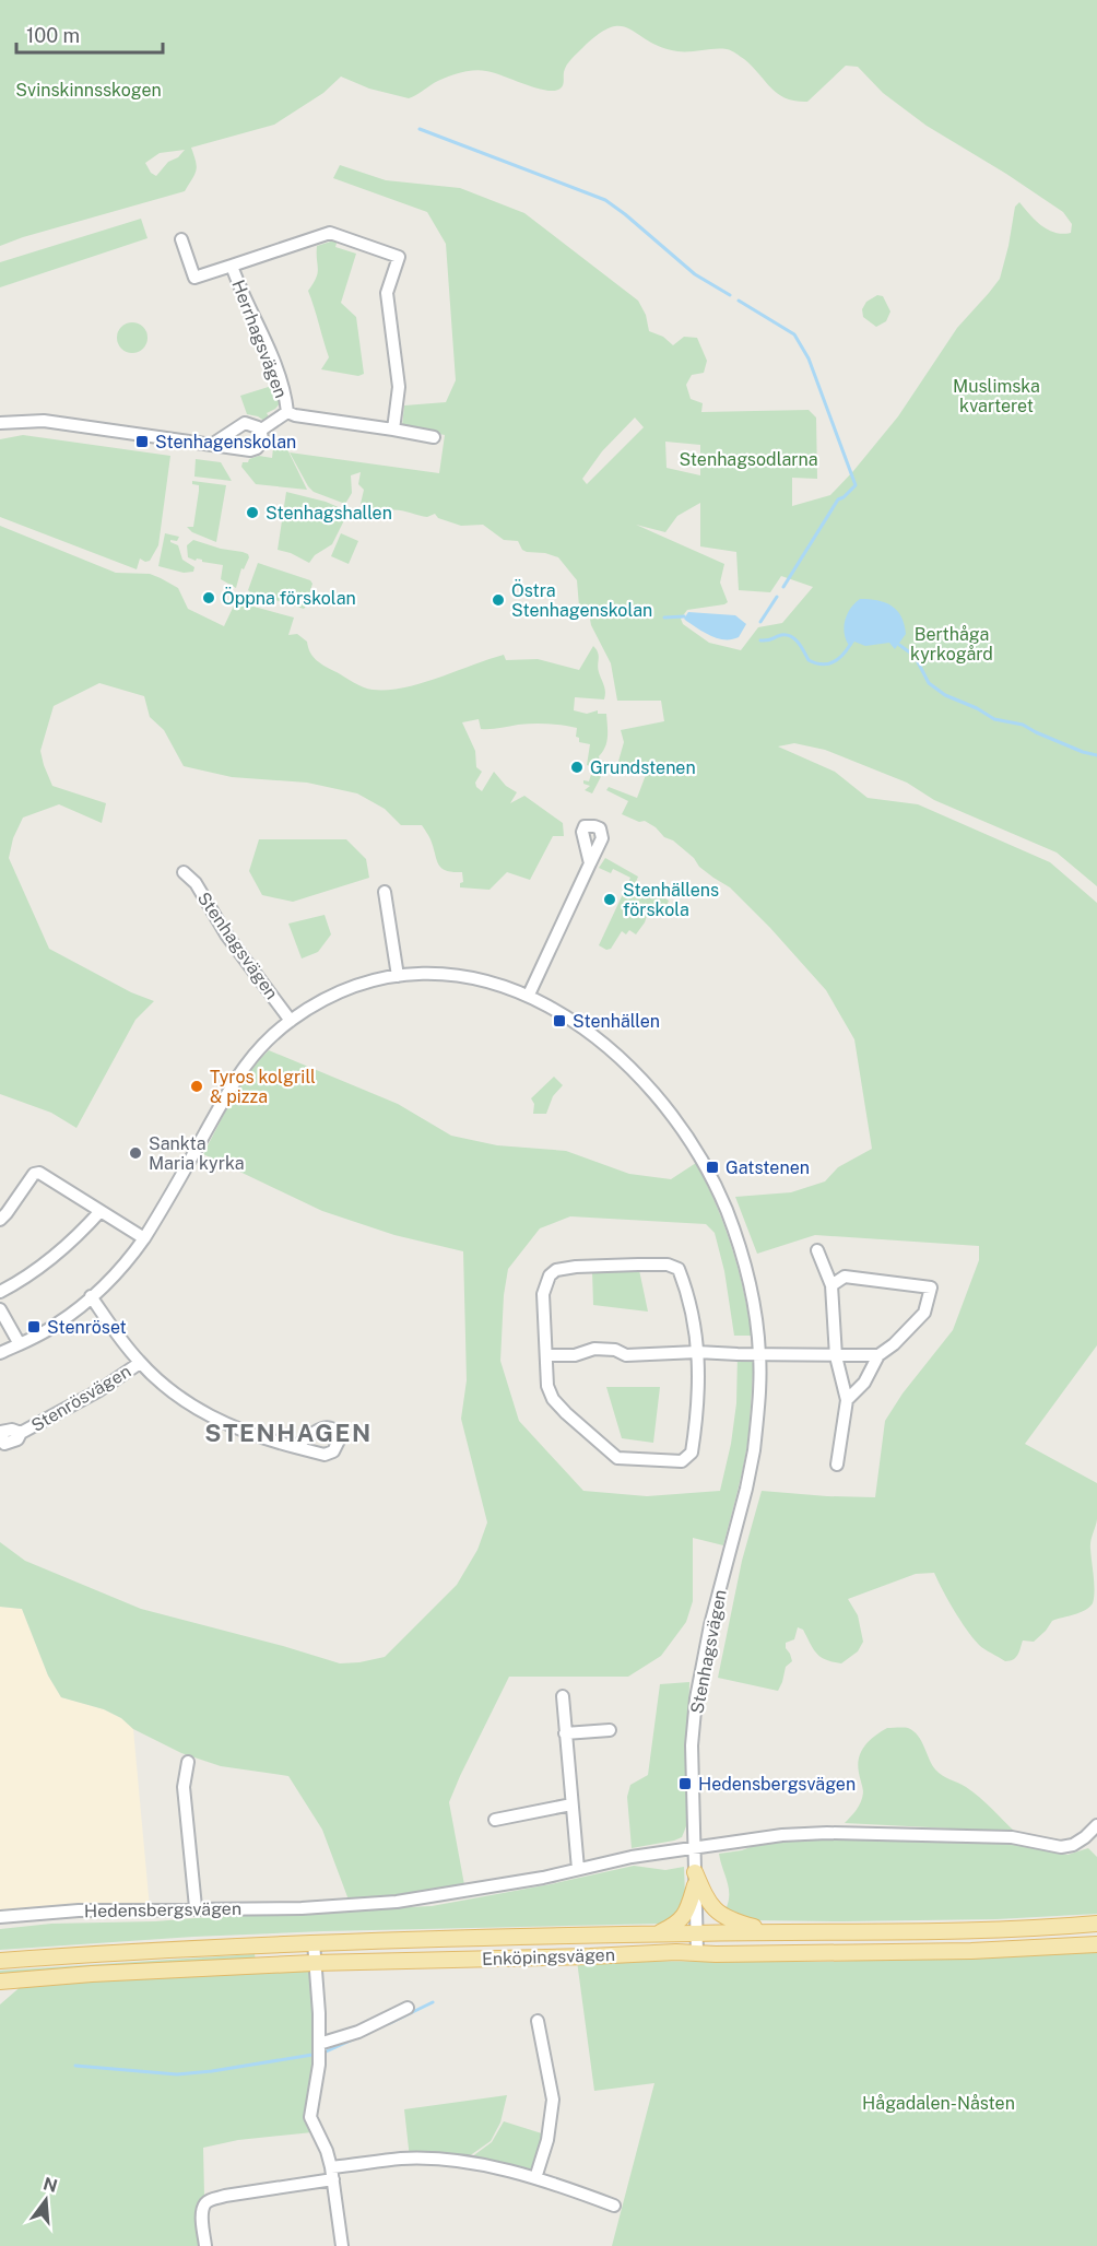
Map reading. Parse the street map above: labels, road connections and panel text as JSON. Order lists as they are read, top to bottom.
{
  "streets": {
    "main road": ["Enköpingsvägen"],
    "street": [
      "Herrhagsvägen",
      "Stenhagsvägen",
      "Stenrösvägen",
      "Hedensbergsvägen"
    ]
  },
  "crossings": [
    ["Stenhagsvägen", "Stenrösvägen"],
    ["Stenhagsvägen", "Hedensbergsvägen"],
    ["Stenhagsvägen", "Enköpingsvägen"]
  ],
  "districts": ["STENHAGEN"],
  "parks": [
    "Svinskinnsskogen",
    "Muslimska kvarteret",
    "Stenhagsodlarna",
    "Berthåga kyrkogård",
    "Hågadalen-Nåsten"
  ],
  "places": {
    "transit": [
      "Stenhagenskolan",
      "Stenhällen",
      "Gatstenen",
      "Stenröset",
      "Hedensbergsvägen"
    ],
    "other": [
      "Stenhagshallen",
      "Öppna förskolan",
      "Östra Stenhagenskolan",
      "Grundstenen",
      "Stenhällens förskola",
      "Tyros kolgrill & pizza",
      "Sankta Maria kyrka"
    ]
  },
  "scale_bar": "100 m",
  "north": "top"
}
